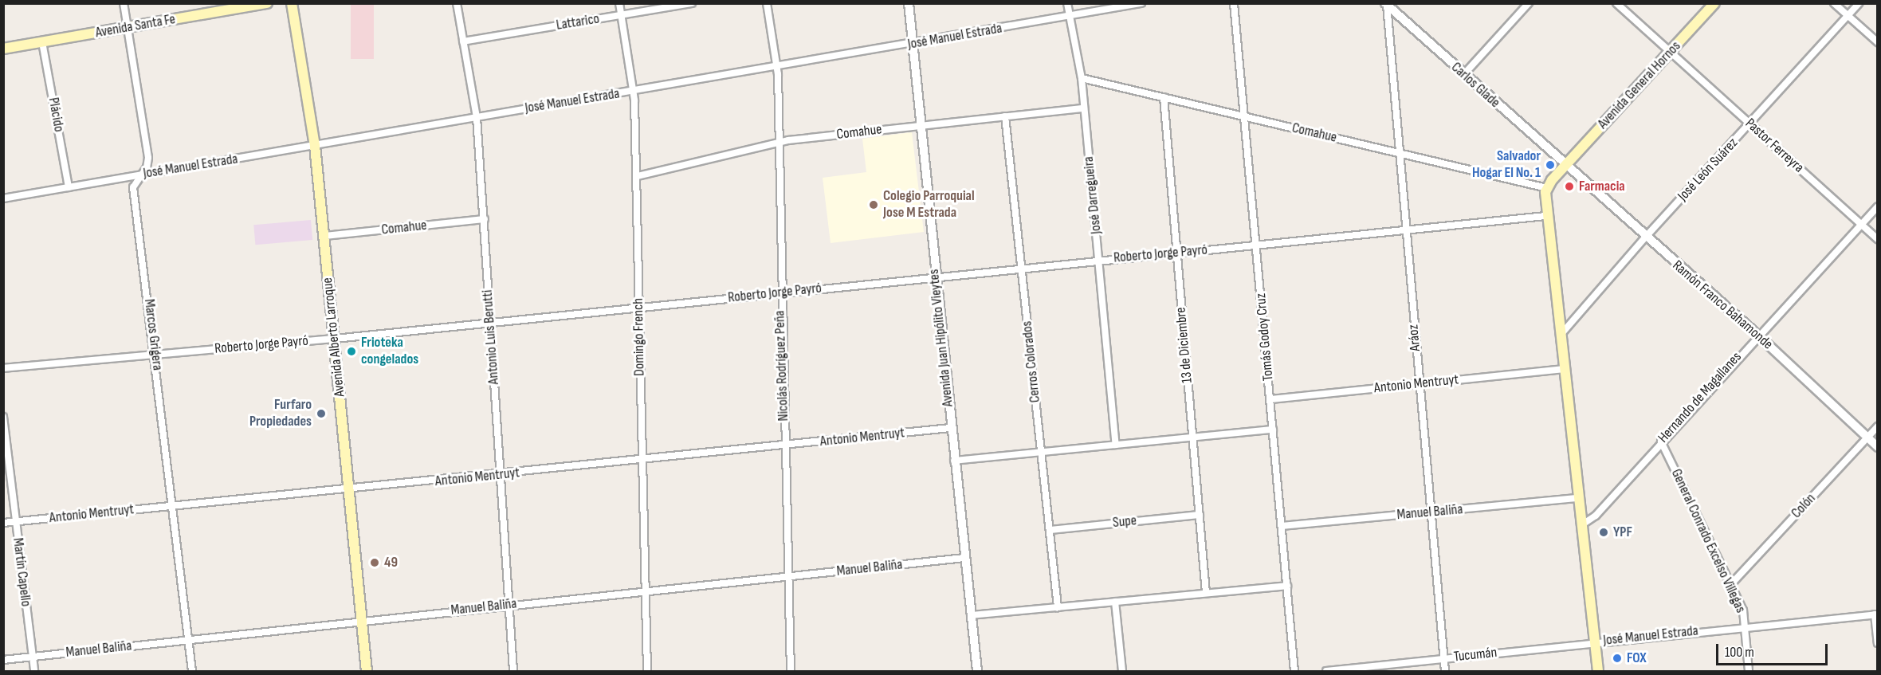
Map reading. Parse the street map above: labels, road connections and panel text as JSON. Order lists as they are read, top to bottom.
{
  "streets": {
    "main road": ["Avenida Santa Fe", "Avenida General Hornos", "Avenida Alberto Larroque"],
    "street": [
      "Lattarico",
      "José Manuel Estrada",
      "Carlos Glade",
      "Plácido",
      "Comahue",
      "Pastor Ferreyra",
      "José León Suárez",
      "José Darregueira",
      "Roberto Jorge Payró",
      "Ramón Franco Bahamonde",
      "Marcos Grigera",
      "Antonio Luis Berutti",
      "Domingo French",
      "Tomás Godoy Cruz",
      "Avenida Juan Hipólito Vieytes",
      "Aráoz",
      "13 de Diciembre",
      "Cerros Colorados",
      "Nicolás Rodríguez Peña",
      "Antonio Mentruyt",
      "Hernando de Magallanes",
      "Colón",
      "Manuel Baliña",
      "Supe",
      "General Conrado Excelso Villegas",
      "Martín Capello",
      "Tucumán"
    ]
  },
  "crossings": [
    ["Lattarico", "Antonio Luis Berutti"],
    ["Lattarico", "Domingo French"],
    ["Avenida Santa Fe", "Plácido"],
    ["Avenida Santa Fe", "Marcos Grigera"],
    ["José Manuel Estrada", "Plácido"],
    ["José Manuel Estrada", "José Darregueira"],
    ["José Manuel Estrada", "Marcos Grigera"],
    ["José Manuel Estrada", "Avenida Alberto Larroque"],
    ["José Manuel Estrada", "Antonio Luis Berutti"],
    ["José Manuel Estrada", "Domingo French"],
    ["José Manuel Estrada", "Avenida Juan Hipólito Vieytes"],
    ["José Manuel Estrada", "Nicolás Rodríguez Peña"],
    ["José Manuel Estrada", "General Conrado Excelso Villegas"],
    ["José Manuel Estrada", "Tucumán"],
    ["Carlos Glade", "Avenida General Hornos"],
    ["Carlos Glade", "Ramón Franco Bahamonde"],
    ["Carlos Glade", "Aráoz"],
    ["Avenida General Hornos", "Comahue"],
    ["Avenida General Hornos", "Pastor Ferreyra"],
    ["Avenida General Hornos", "Ramón Franco Bahamonde"],
    ["Comahue", "José Darregueira"],
    ["Comahue", "Avenida Alberto Larroque"],
    ["Comahue", "Antonio Luis Berutti"],
    ["Comahue", "Domingo French"],
    ["Comahue", "Tomás Godoy Cruz"],
    ["Comahue", "Avenida Juan Hipólito Vieytes"],
    ["Comahue", "Aráoz"],
    ["Comahue", "13 de Diciembre"],
    ["Comahue", "Cerros Colorados"],
    ["Comahue", "Nicolás Rodríguez Peña"],
    ["Pastor Ferreyra", "José León Suárez"],
    ["Pastor Ferreyra", "Hernando de Magallanes"],
    ["José León Suárez", "Ramón Franco Bahamonde"],
    ["José Darregueira", "Roberto Jorge Payró"],
    ["Roberto Jorge Payró", "Marcos Grigera"],
    ["Roberto Jorge Payró", "Avenida Alberto Larroque"],
    ["Roberto Jorge Payró", "Antonio Luis Berutti"],
    ["Roberto Jorge Payró", "Domingo French"],
    ["Roberto Jorge Payró", "Tomás Godoy Cruz"],
    ["Roberto Jorge Payró", "Avenida Juan Hipólito Vieytes"],
    ["Roberto Jorge Payró", "Aráoz"],
    ["Roberto Jorge Payró", "13 de Diciembre"],
    ["Roberto Jorge Payró", "Cerros Colorados"],
    ["Roberto Jorge Payró", "Nicolás Rodríguez Peña"],
    ["Ramón Franco Bahamonde", "Hernando de Magallanes"],
    ["Ramón Franco Bahamonde", "Colón"],
    ["Marcos Grigera", "Antonio Mentruyt"],
    ["Marcos Grigera", "Manuel Baliña"],
    ["Avenida Alberto Larroque", "Antonio Mentruyt"],
    ["Avenida Alberto Larroque", "Manuel Baliña"],
    ["Antonio Luis Berutti", "Antonio Mentruyt"],
    ["Antonio Luis Berutti", "Manuel Baliña"],
    ["Domingo French", "Antonio Mentruyt"],
    ["Domingo French", "Manuel Baliña"],
    ["Tomás Godoy Cruz", "Antonio Mentruyt"],
    ["Tomás Godoy Cruz", "Manuel Baliña"],
    ["Avenida Juan Hipólito Vieytes", "Antonio Mentruyt"],
    ["Avenida Juan Hipólito Vieytes", "Manuel Baliña"],
    ["Aráoz", "Antonio Mentruyt"],
    ["Aráoz", "Manuel Baliña"],
    ["Aráoz", "Tucumán"],
    ["13 de Diciembre", "Supe"],
    ["Cerros Colorados", "Supe"],
    ["Nicolás Rodríguez Peña", "Antonio Mentruyt"],
    ["Nicolás Rodríguez Peña", "Manuel Baliña"],
    ["Antonio Mentruyt", "Martín Capello"],
    ["Hernando de Magallanes", "General Conrado Excelso Villegas"],
    ["Colón", "General Conrado Excelso Villegas"],
    ["Manuel Baliña", "Martín Capello"]
  ],
  "places": [
    "Salvador Hogar El No. 1",
    "Farmacia",
    "Colegio Parroquial Jose M Estrada",
    "Frioteka congelados",
    "Furfaro Propiedades",
    "YPF",
    "49",
    "FOX"
  ],
  "scale_bar": "100 m"
}
